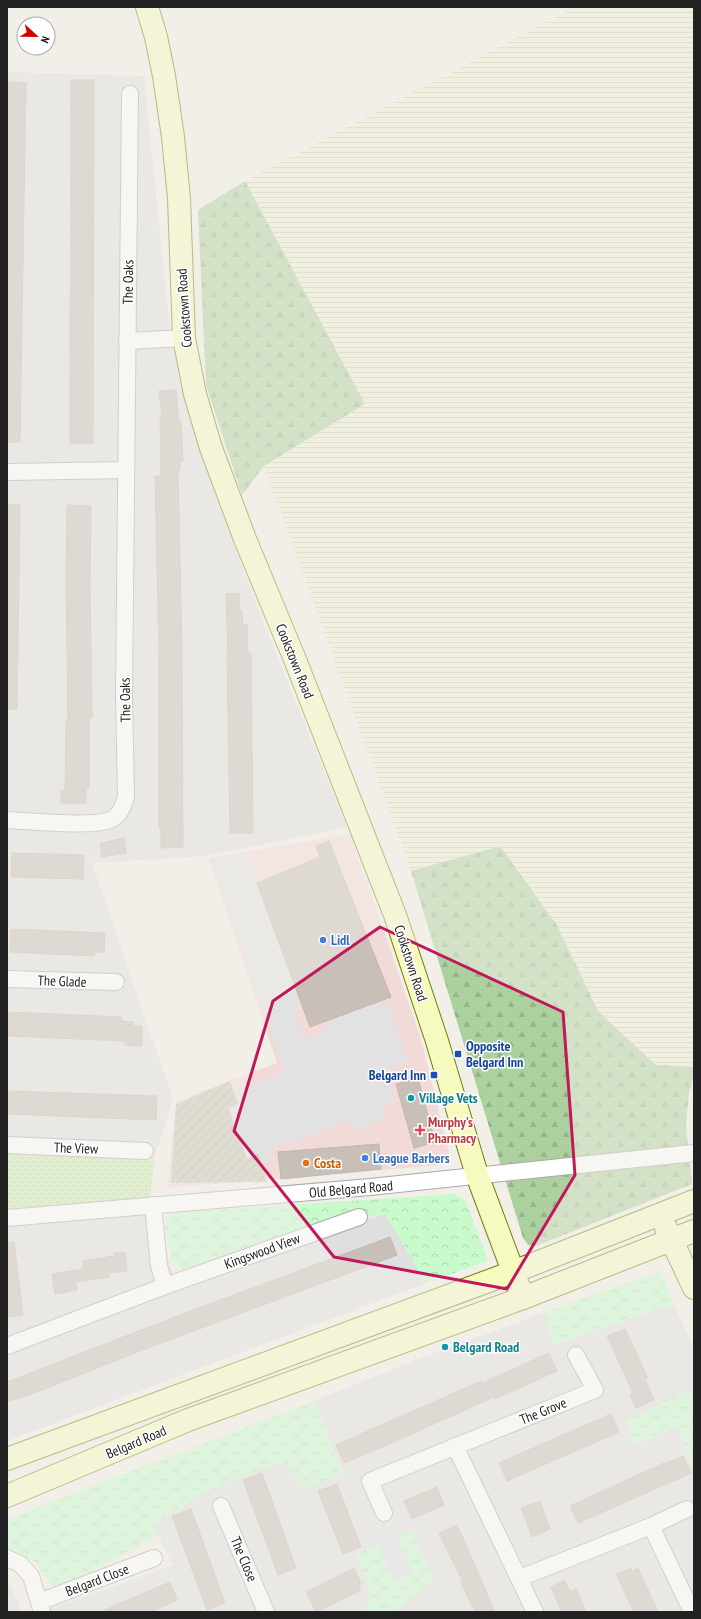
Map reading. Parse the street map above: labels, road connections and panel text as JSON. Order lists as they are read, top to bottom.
{
  "streets": {
    "main road": ["Cookstown Road", "Belgard Road"],
    "street": [
      "The Oaks",
      "The Glade",
      "The View",
      "Old Belgard Road",
      "Kingswood View",
      "The Grove",
      "The Close",
      "Belgard Close"
    ]
  },
  "crossings": [
    ["Cookstown Road", "Old Belgard Road"],
    ["Cookstown Road", "Belgard Road"]
  ],
  "places": {
    "other": [
      "Lidl",
      "Village Vets",
      "League Barbers",
      "Costa",
      "Belgard Road"
    ],
    "transit": ["Opposite Belgard Inn", "Belgard Inn"],
    "health": ["Murphy's Pharmacy"]
  },
  "north": "right"
}
